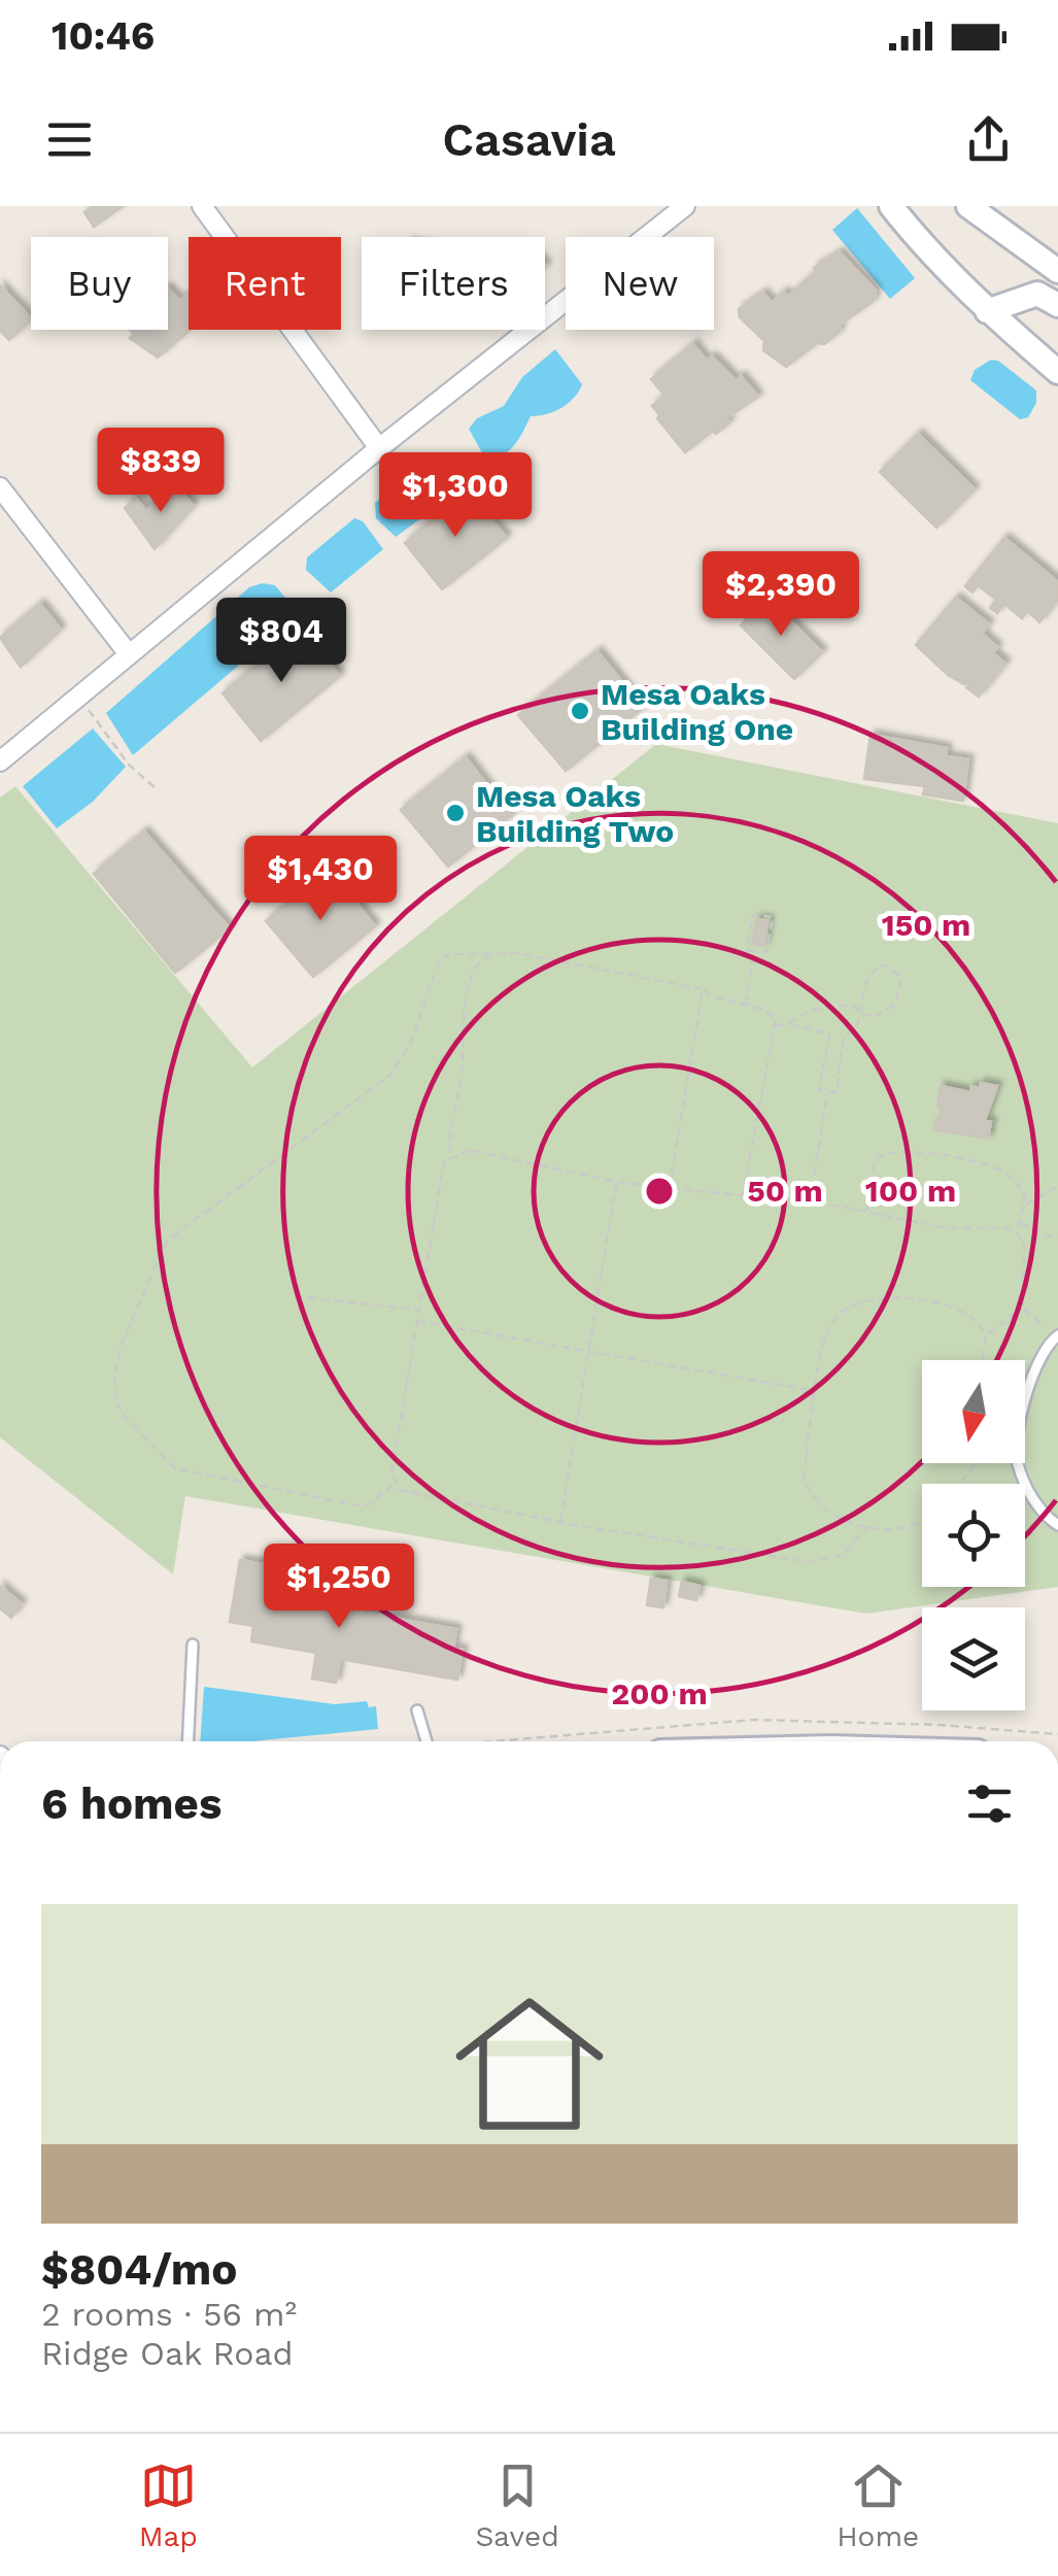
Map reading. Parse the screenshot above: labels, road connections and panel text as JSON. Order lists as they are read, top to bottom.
{
  "places": ["Mesa Oaks Building One", "Mesa Oaks Building Two"],
  "north": "bottom",
  "page": {
    "status": "10:46",
    "header": "Casavia",
    "chip": [
      "Buy",
      "Rent",
      "Filters",
      "New"
    ],
    "price": [
      "$839",
      "$1,300",
      "$2,390",
      "$804",
      "$1,430",
      "$1,250"
    ],
    "heading": "6 homes",
    "list": [
      {
        "name": "$804/mo",
        "note": "2 rooms · 56 m² · Ridge Oak Road"
      }
    ],
    "tabs": ["Map", "Saved", "Home"]
  },
  "rings": [
    "150 m",
    "50 m",
    "100 m",
    "200 m"
  ]
}
